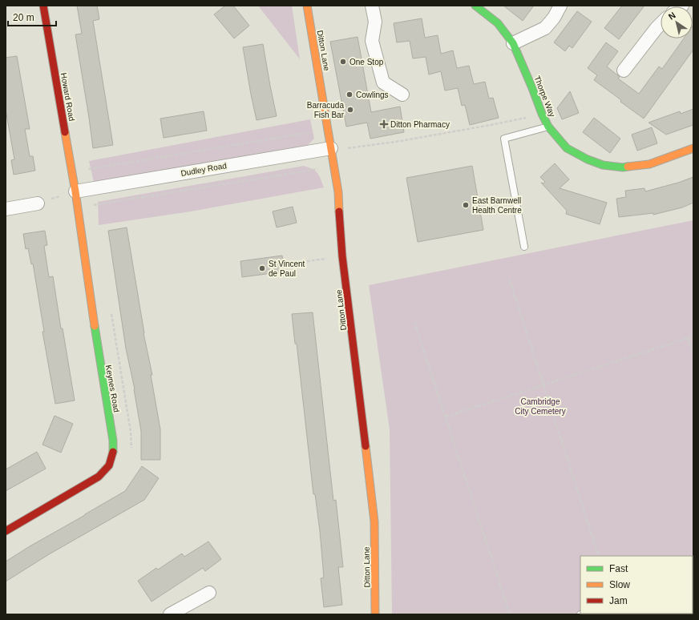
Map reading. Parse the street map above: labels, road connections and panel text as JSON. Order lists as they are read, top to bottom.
{
  "streets": {
    "street": [
      "Ditton Lane",
      "Thorpe Way",
      "Howard Road",
      "Dudley Road",
      "Keynes Road"
    ]
  },
  "crossings": [
    ["Ditton Lane", "Dudley Road"],
    ["Howard Road", "Dudley Road"],
    ["Howard Road", "Keynes Road"],
    ["Dudley Road", "Keynes Road"]
  ],
  "parks": ["Cambridge City Cemetery"],
  "places": {
    "other": [
      "One Stop",
      "Cowlings",
      "Barracuda Fish Bar",
      "East Barnwell Health Centre",
      "St Vincent de Paul"
    ],
    "health": ["Ditton Pharmacy"]
  },
  "legend": ["Fast", "Slow", "Jam"],
  "scale_bar": "20 m",
  "north": "top left"
}
